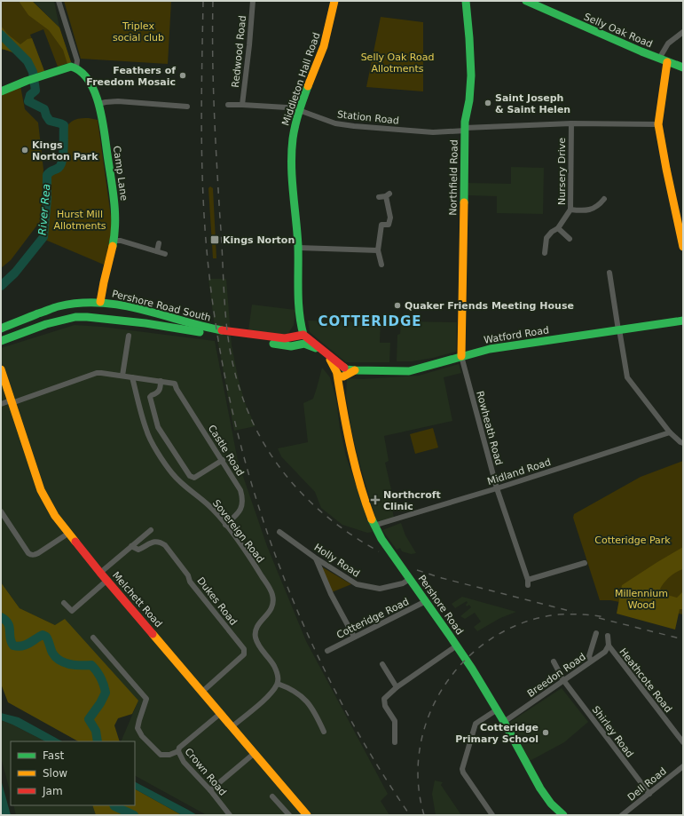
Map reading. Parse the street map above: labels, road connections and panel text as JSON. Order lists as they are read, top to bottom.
{
  "streets": {
    "main road": [
      "Selly Oak Road",
      "Middleton Hall Road",
      "Camp Lane",
      "Northfield Road",
      "Pershore Road South",
      "Watford Road",
      "Melchett Road",
      "Pershore Road"
    ],
    "street": [
      "Redwood Road",
      "Station Road",
      "Nursery Drive",
      "Rowheath Road",
      "Castle Road",
      "Midland Road",
      "Sovereign Road",
      "Holly Road",
      "Dukes Road",
      "Cotteridge Road",
      "Breedon Road",
      "Heathcote Road",
      "Shirley Road",
      "Crown Road",
      "Dell Road"
    ]
  },
  "crossings": [
    ["Redwood Road", "Station Road"],
    ["Middleton Hall Road", "Station Road"],
    ["Middleton Hall Road", "Pershore Road South"],
    ["Station Road", "Nursery Drive"],
    ["Station Road", "Northfield Road"],
    ["Camp Lane", "Pershore Road South"],
    ["Northfield Road", "Watford Road"],
    ["Northfield Road", "Rowheath Road"],
    ["Watford Road", "Rowheath Road"],
    ["Watford Road", "Pershore Road"],
    ["Rowheath Road", "Midland Road"],
    ["Castle Road", "Sovereign Road"],
    ["Midland Road", "Pershore Road"],
    ["Holly Road", "Pershore Road"],
    ["Melchett Road", "Dukes Road"],
    ["Pershore Road", "Cotteridge Road"],
    ["Pershore Road", "Breedon Road"],
    ["Breedon Road", "Heathcote Road"],
    ["Breedon Road", "Shirley Road"],
    ["Shirley Road", "Dell Road"]
  ],
  "districts": ["COTTERIDGE"],
  "water": ["River Rea"],
  "parks": [
    "Triplex social club",
    "Selly Oak Road Allotments",
    "Hurst Mill Allotments",
    "Cotteridge Park",
    "Millennium Wood"
  ],
  "places": {
    "other": [
      "Feathers of Freedom Mosaic",
      "Saint Joseph & Saint Helen",
      "Kings Norton Park",
      "Quaker Friends Meeting House",
      "Cotteridge Primary School"
    ],
    "transit": ["Kings Norton"],
    "health": ["Northcroft Clinic"]
  },
  "legend": ["Fast", "Slow", "Jam"]
}
